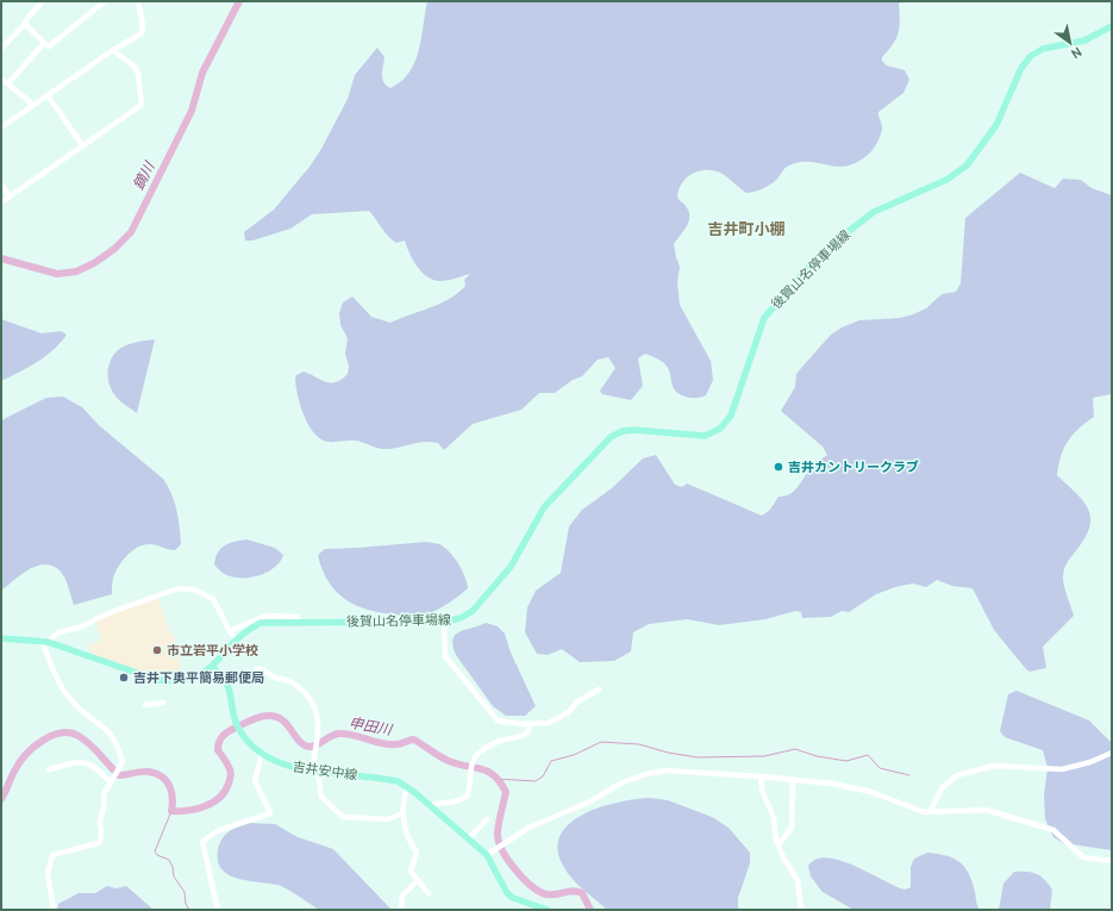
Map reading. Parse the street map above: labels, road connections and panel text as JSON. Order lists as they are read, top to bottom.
{
  "streets": {
    "main road": ["後賀山名停車場線", "吉井安中線"]
  },
  "districts": ["吉井町小棚"],
  "water": ["鏑川", "申田川"],
  "places": ["吉井カントリークラブ", "市立岩平小学校", "吉井下奥平簡易郵便局"],
  "north": "bottom right"
}
